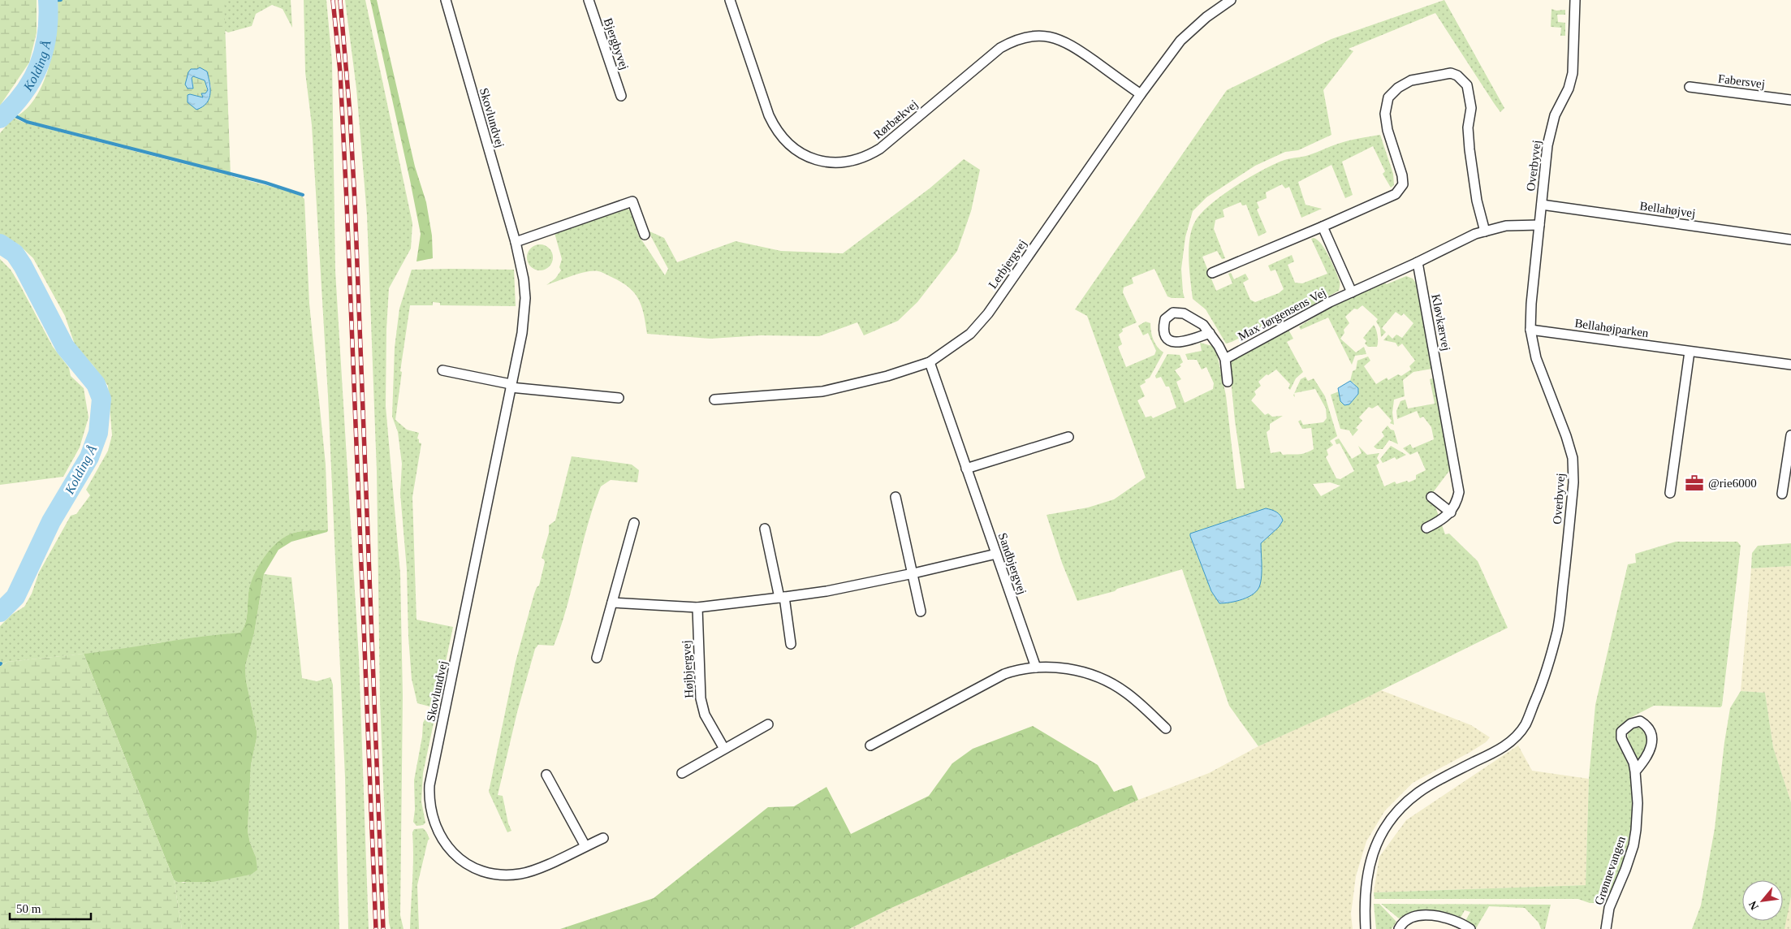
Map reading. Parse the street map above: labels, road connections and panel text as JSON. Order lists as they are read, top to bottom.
{
  "streets": {
    "street": [
      "Bjergbyvej",
      "Fabersvej",
      "Skovlundvej",
      "Rørbækvej",
      "Overbyvej",
      "Bellahøjvej",
      "Lerbjergvej",
      "Max Jørgensens Vej",
      "Kløvkærvej",
      "Bellahøjparken",
      "Sandbjergvej",
      "Højbjergvej",
      "Grønnevangen"
    ]
  },
  "crossings": [
    ["Rørbækvej", "Lerbjergvej"],
    ["Overbyvej", "Bellahøjvej"],
    ["Overbyvej", "Bellahøjparken"],
    ["Lerbjergvej", "Sandbjergvej"],
    ["Max Jørgensens Vej", "Kløvkærvej"]
  ],
  "water": ["Kolding Å"],
  "places": {
    "office": ["@rie6000"]
  },
  "scale_bar": "50 m",
  "north": "bottom left"
}
